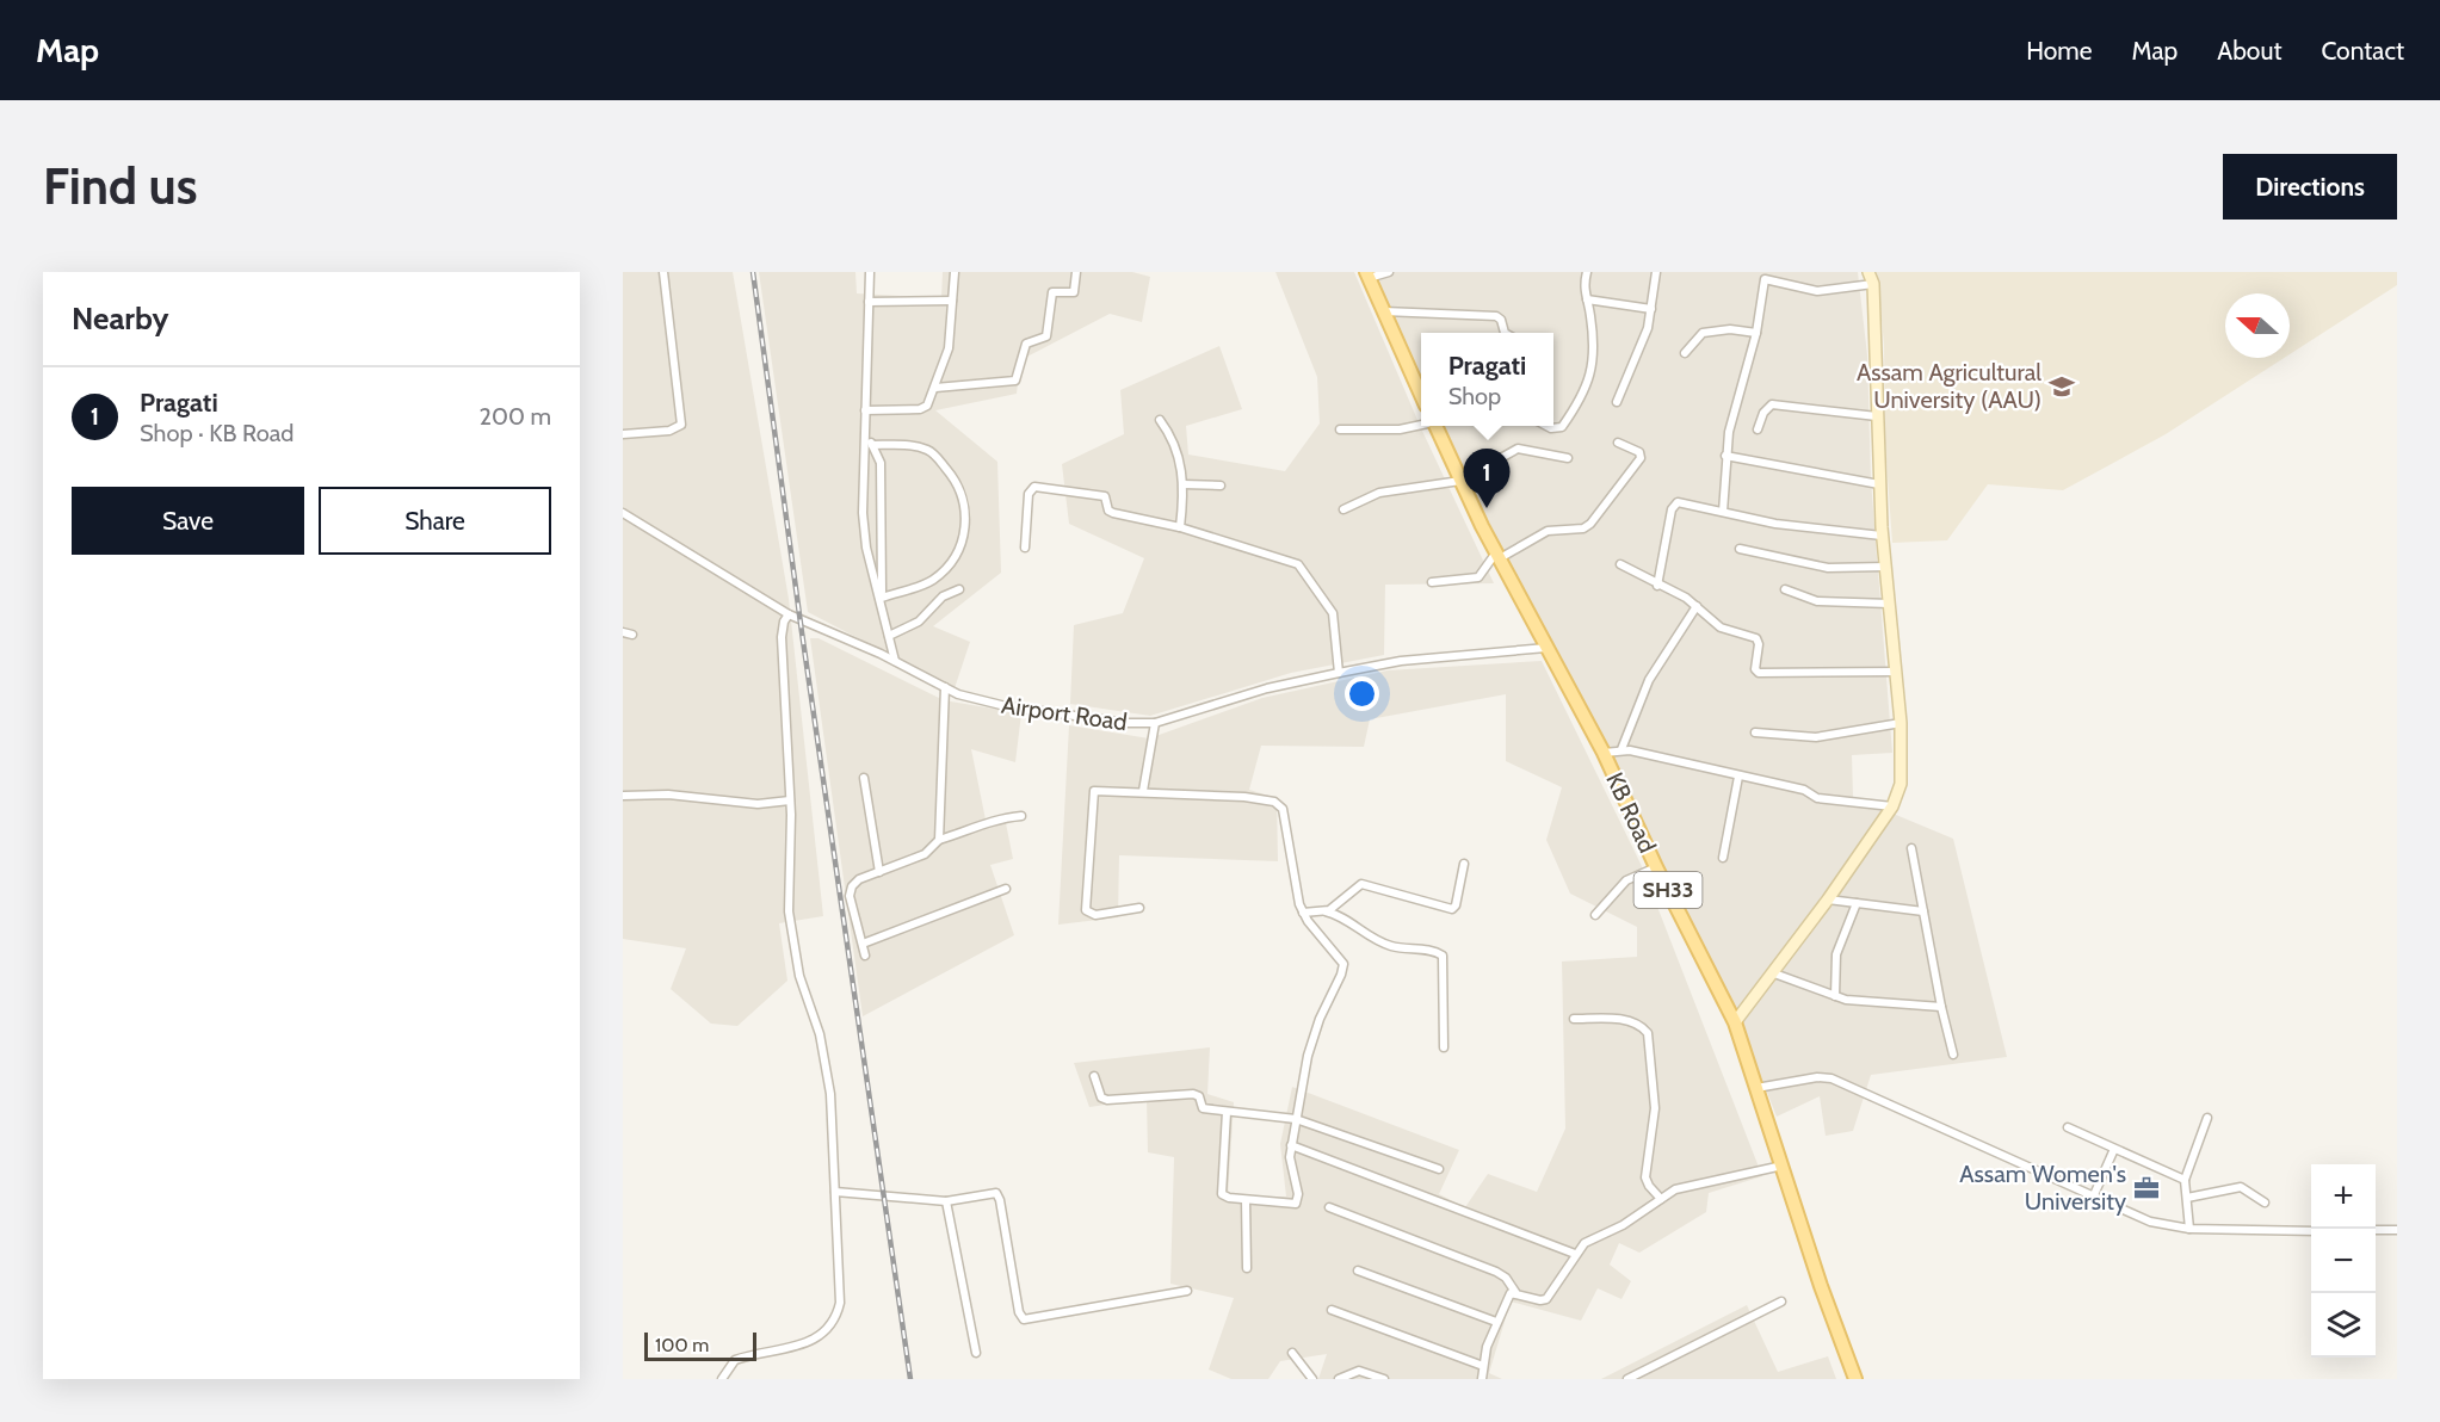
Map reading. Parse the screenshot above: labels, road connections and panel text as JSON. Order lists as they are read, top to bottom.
{
  "streets": {
    "main road": ["KB Road", "SH33"],
    "street": ["Airport Road"]
  },
  "crossings": [
    ["Airport Road", "KB Road"]
  ],
  "places": {
    "school or university": ["Assam Agricultural University (AAU)"],
    "office": ["Assam Women's University"]
  },
  "scale_bar": "100 m",
  "north": "left",
  "page": {
    "header": "Map",
    "nav": [
      "Home",
      "Map",
      "About",
      "Contact"
    ],
    "buttons": [
      "Directions",
      ["Save", "Share"]
    ],
    "title": "Find us",
    "heading": "Nearby",
    "popup": ["Pragati", "Shop"],
    "list": [
      {
        "mark": "1",
        "name": "Pragati",
        "note": "Shop · KB Road",
        "value": "200 m"
      }
    ],
    "pins": "1",
    "map_buttons": ["+", "−"],
    "scale": "100 m"
  }
}
